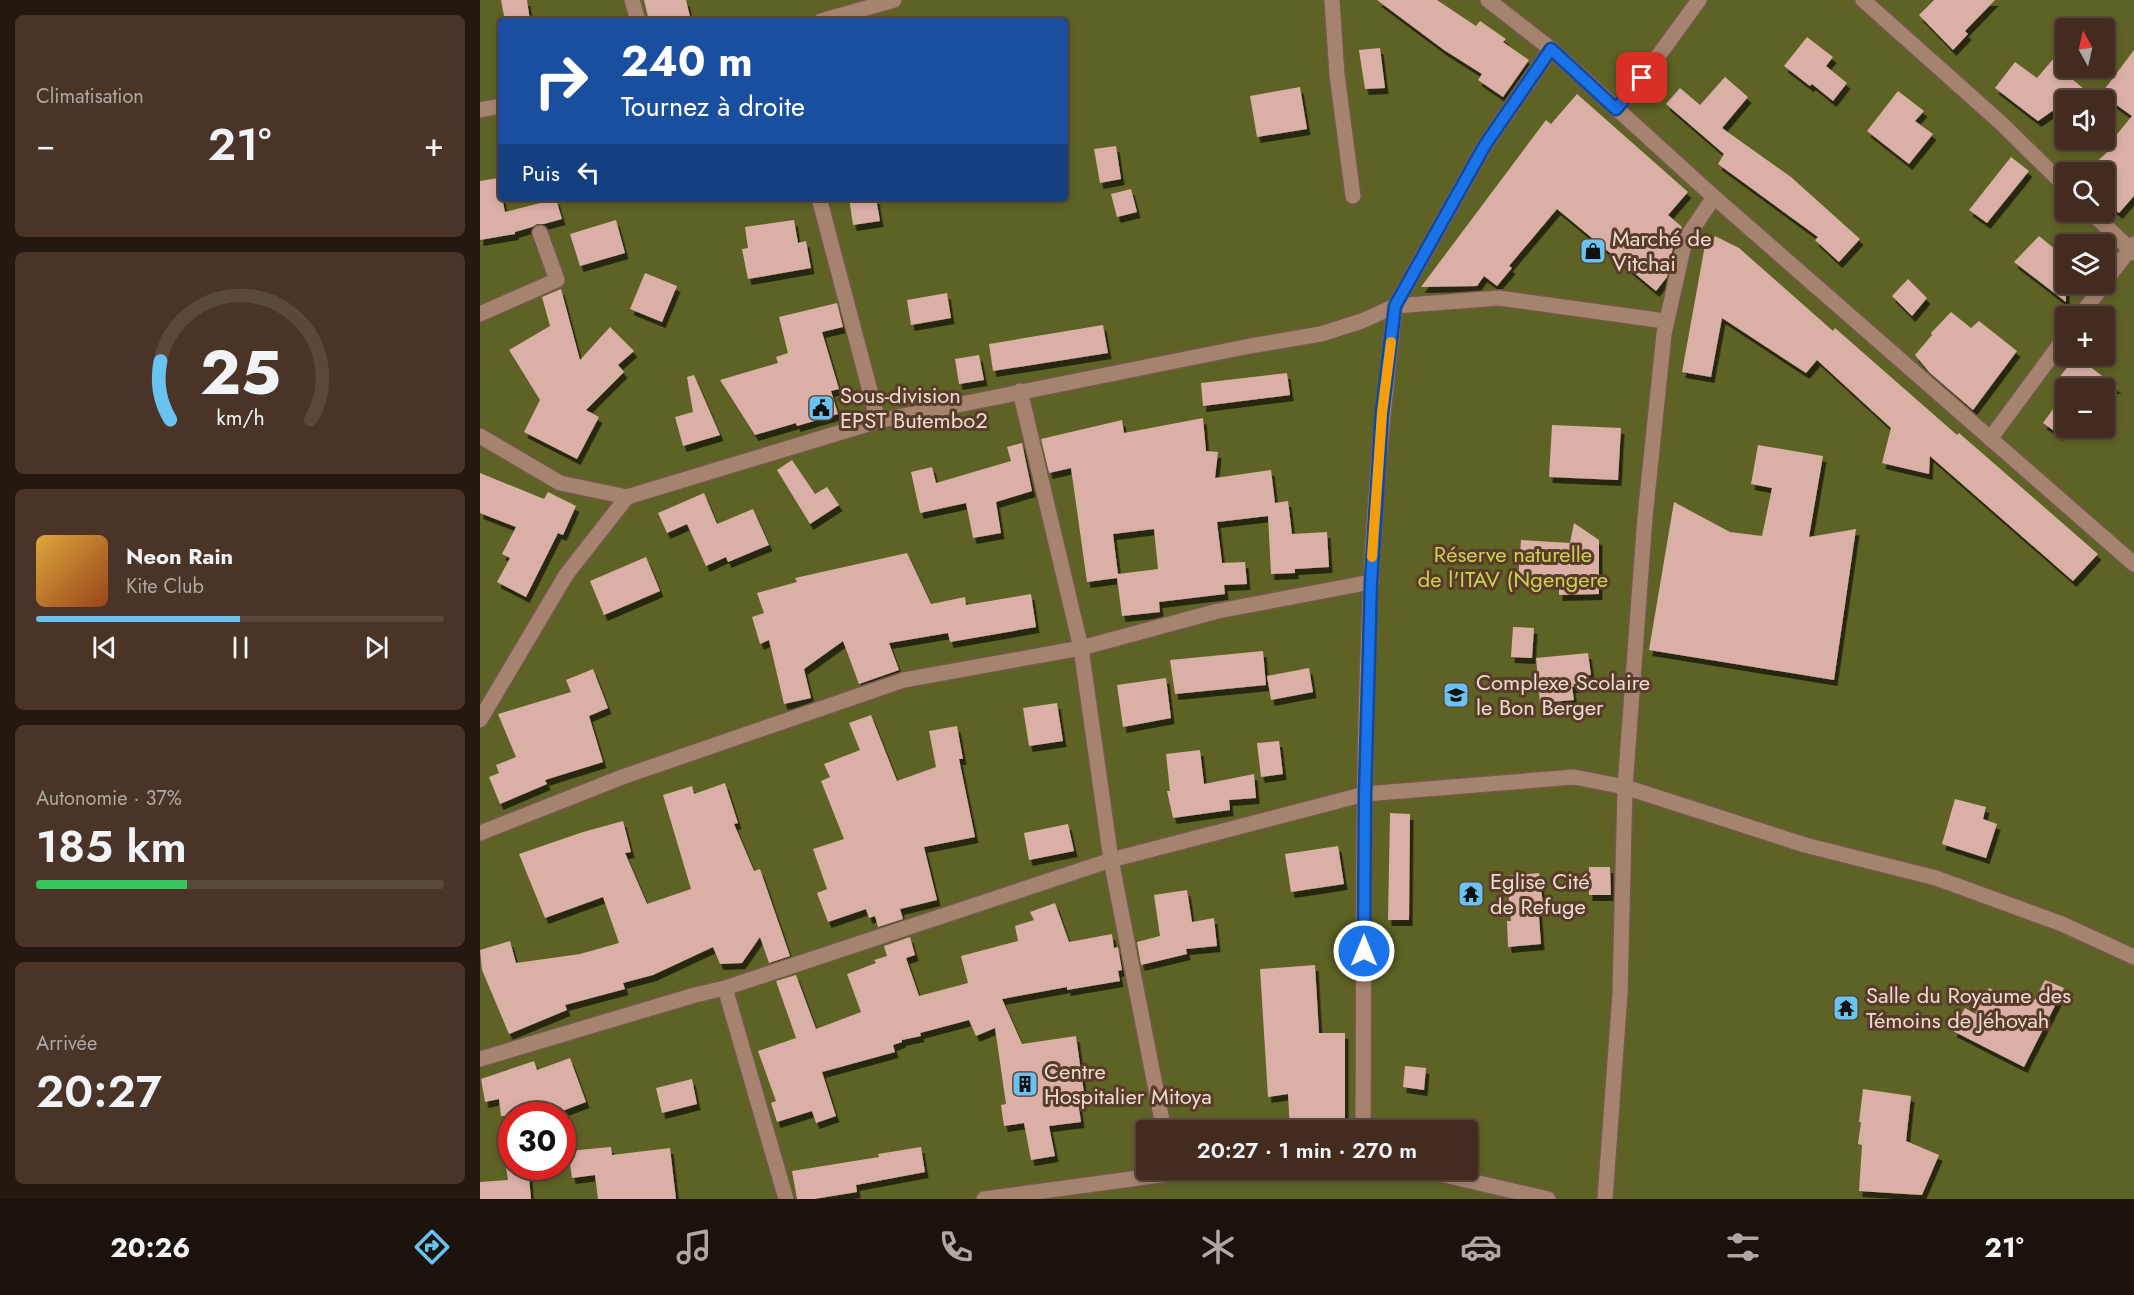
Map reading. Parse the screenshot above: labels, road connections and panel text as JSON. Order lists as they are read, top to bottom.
{
  "parks": ["Réserve naturelle de l'ITAV (Ngengere"],
  "places": {
    "shop": ["Marché de Vitchai"],
    "public building": ["Sous-division EPST Butembo2"],
    "school or university": ["Complexe Scolaire le Bon Berger"],
    "temple": ["Eglise Cité de Refuge", "Salle du Royaume des Témoins de Jéhovah"],
    "building": ["Centre Hospitalier Mitoya"]
  },
  "north": "top",
  "page": {
    "tile": [
      "Climatisation",
      ["Autonomie · 37%", "185 km"],
      ["Arrivée", "20:27"]
    ],
    "map_buttons": ["+", "−"],
    "turn": ["240 m", "Tournez à droite"],
    "heat": ["−", "21°", "+"],
    "then": "Puis",
    "song": ["Neon Rain", "Kite Club"],
    "limit": "30",
    "trip": "20:27 · 1 min · 270 m",
    "tabs": ["20:26", "21°"],
    "gauge": ["25", "km/h"]
  }
}
